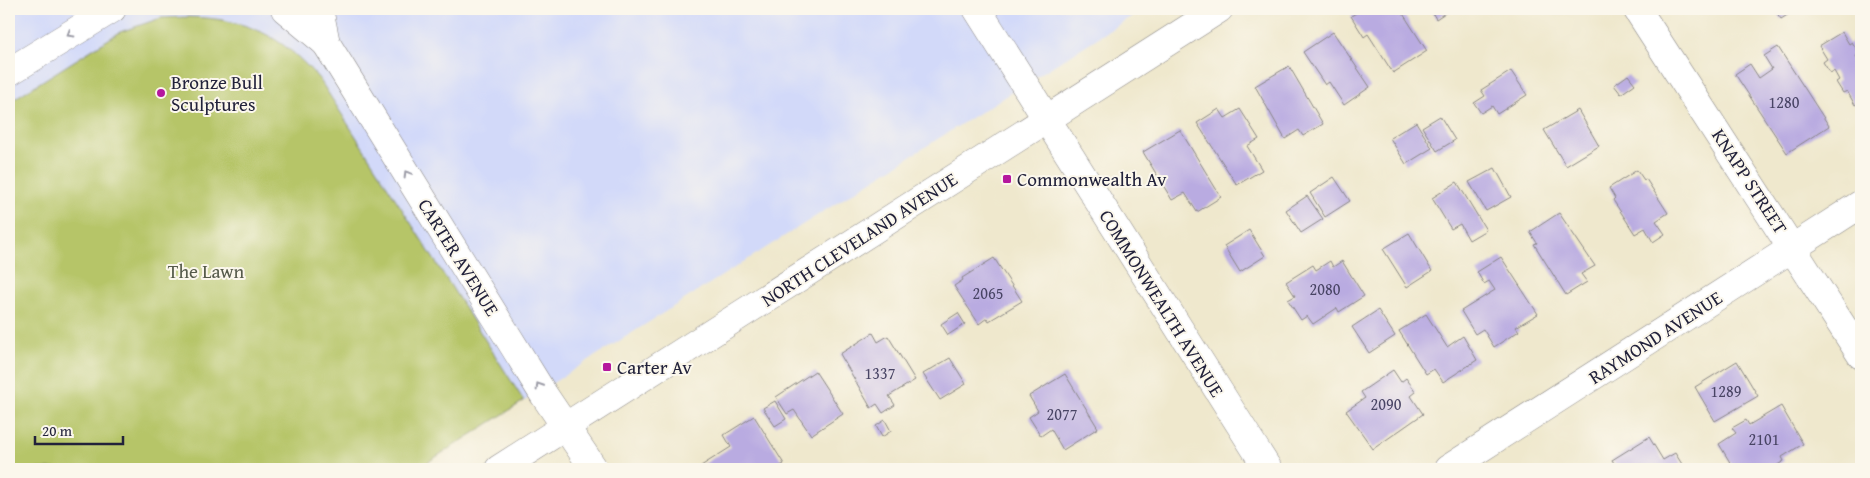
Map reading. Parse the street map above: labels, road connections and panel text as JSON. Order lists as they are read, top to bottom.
{
  "streets": {
    "street": [
      "KNAPP STREET",
      "NORTH CLEVELAND AVENUE",
      "CARTER AVENUE",
      "COMMONWEALTH AVENUE",
      "RAYMOND AVENUE"
    ]
  },
  "crossings": [
    ["KNAPP STREET", "RAYMOND AVENUE"],
    ["NORTH CLEVELAND AVENUE", "CARTER AVENUE"],
    ["NORTH CLEVELAND AVENUE", "COMMONWEALTH AVENUE"]
  ],
  "one_way": ["CARTER AVENUE"],
  "parks": ["The Lawn"],
  "places": {
    "other": ["Bronze Bull Sculptures"],
    "transit": ["Commonwealth Av", "Carter Av"]
  },
  "house_numbers": [
    "1280",
    "2080",
    "2065",
    "1337",
    "1289",
    "2090",
    "2077",
    "2101"
  ],
  "scale_bar": "20 m"
}
